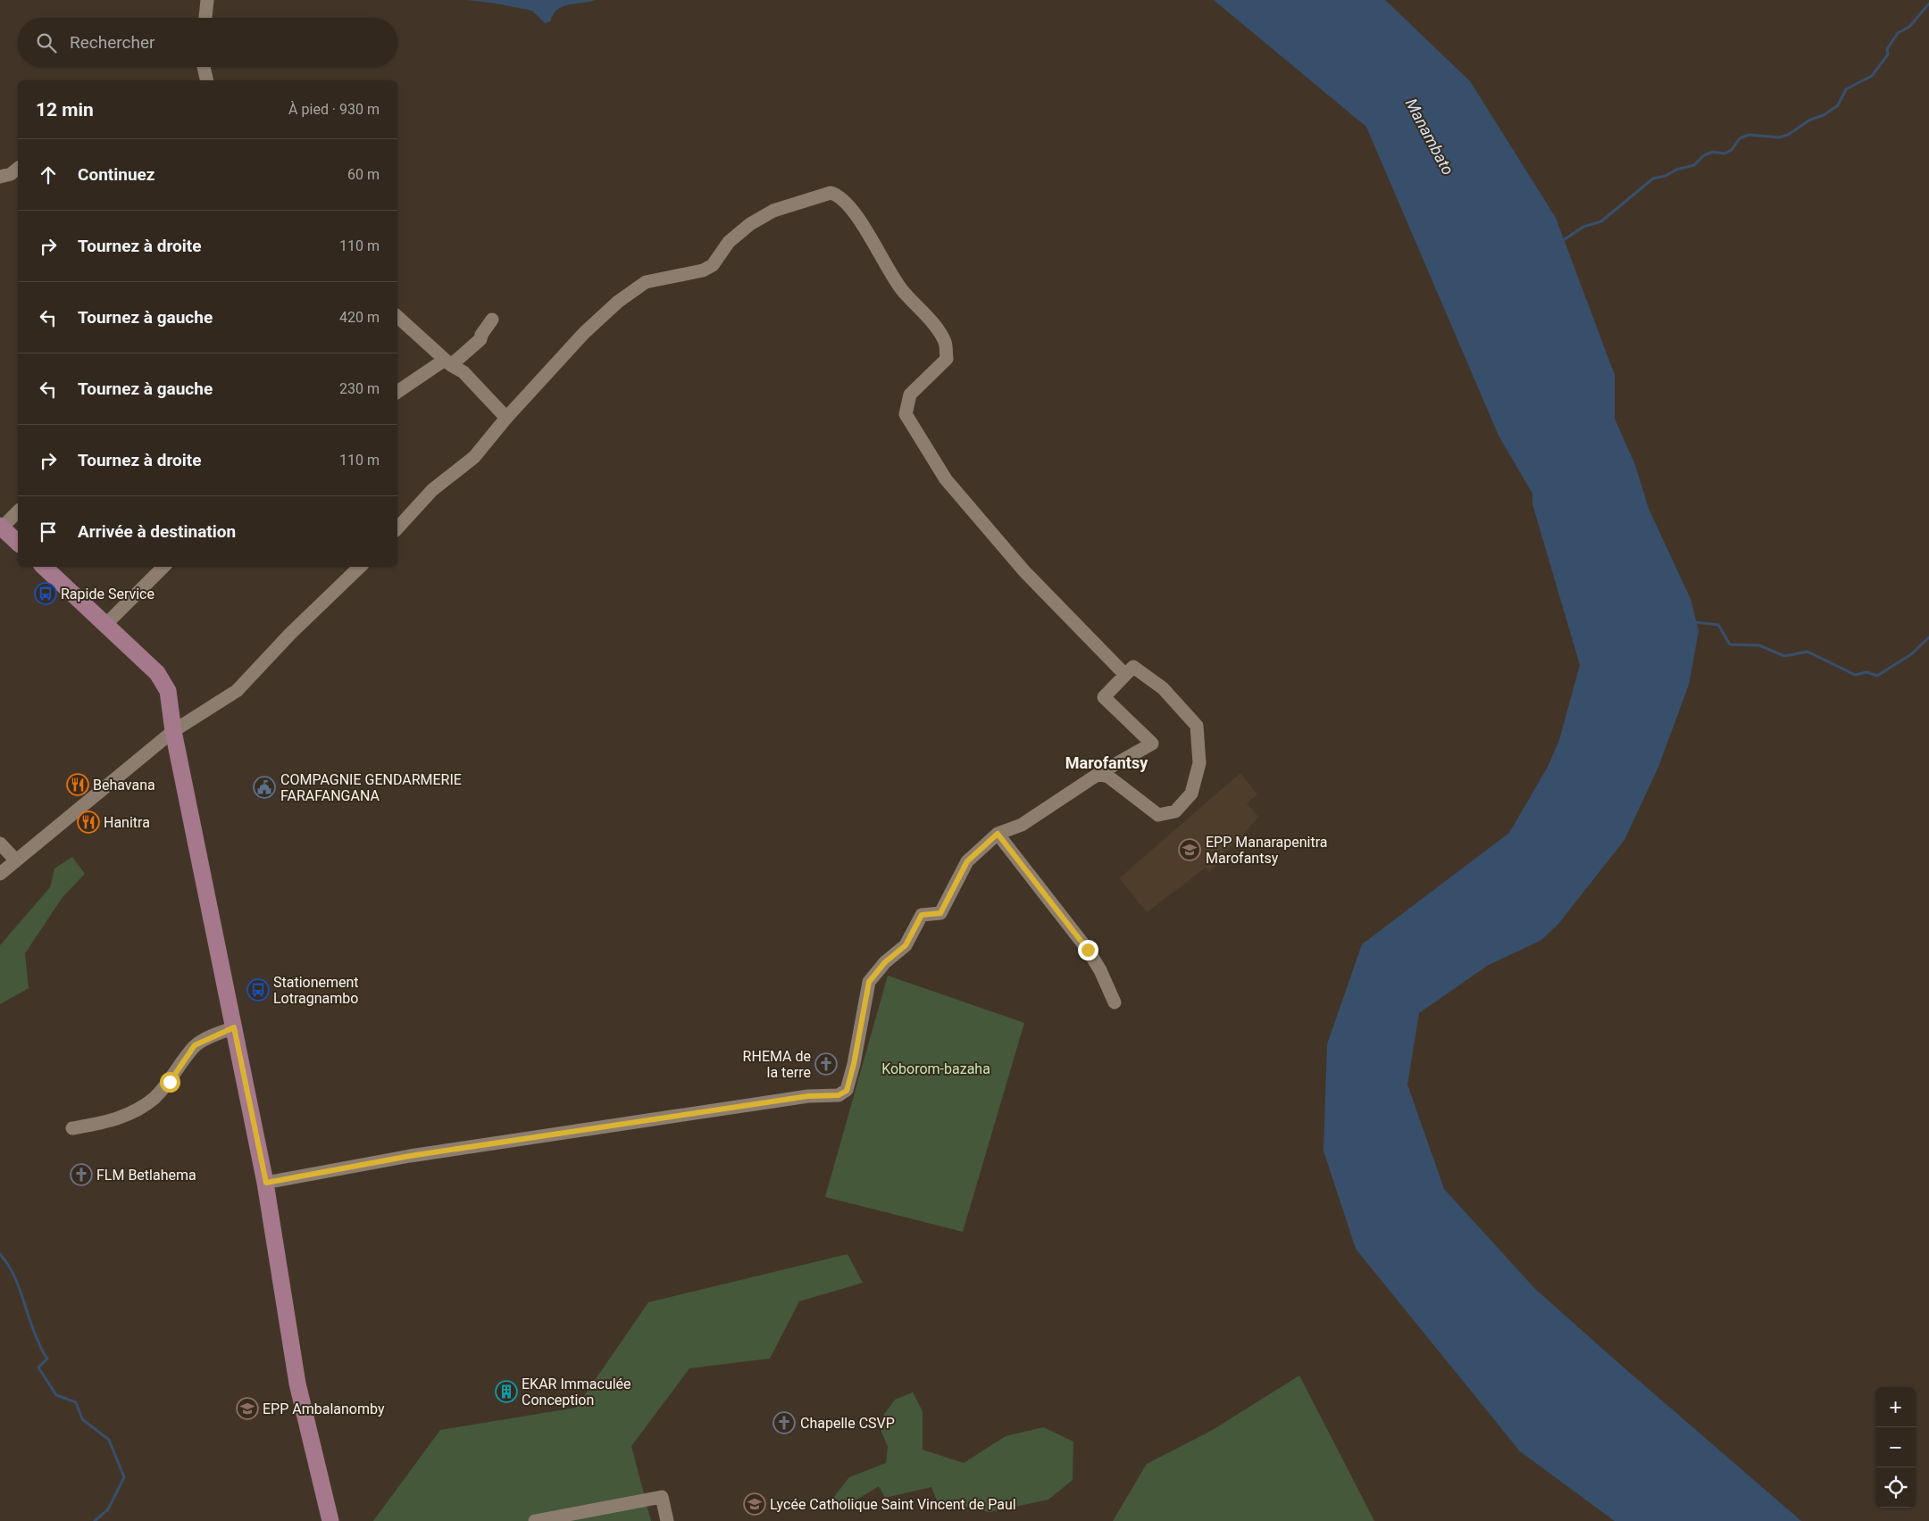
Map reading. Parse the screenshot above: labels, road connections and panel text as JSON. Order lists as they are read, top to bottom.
{
  "districts": ["Marofantsy"],
  "water": ["Manambato"],
  "parks": ["Koborom-bazaha"],
  "places": {
    "bus stop": ["Rapide Service", "Stationement Lotragnambo"],
    "restaurant": ["Behavana", "Hanitra"],
    "public building": ["COMPAGNIE GENDARMERIE FARAFANGANA"],
    "school or university": ["EPP Manarapenitra Marofantsy", "EPP Ambalanomby", "Lycée Catholique Saint Vincent de Paul"],
    "church": ["RHEMA de la terre", "FLM Betlahema", "Chapelle CSVP"],
    "building": ["EKAR Immaculée Conception"]
  },
  "page": {
    "search": "Rechercher",
    "heading": ["12 min", "À pied · 930 m"],
    "list": [
      ["Continuez", "60 m"],
      ["Tournez à droite", "110 m"],
      ["Tournez à gauche", "420 m"],
      ["Tournez à gauche", "230 m"],
      ["Tournez à droite", "110 m"],
      "Arrivée à destination"
    ],
    "map_buttons": ["+", "−"]
  }
}
